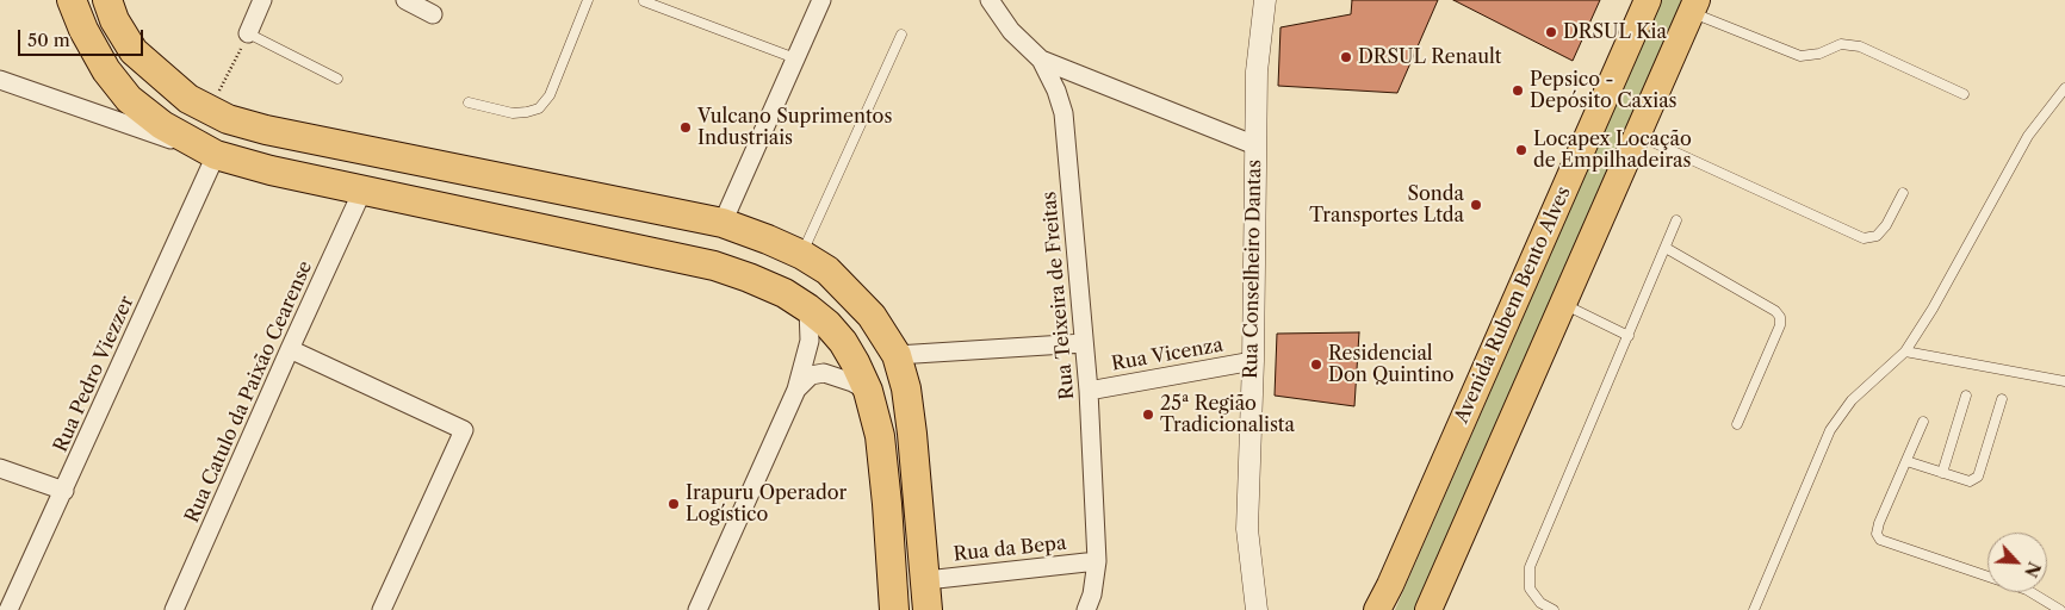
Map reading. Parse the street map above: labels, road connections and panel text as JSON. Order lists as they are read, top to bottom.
{
  "streets": {
    "main road": ["Avenida Rubem Bento Alves"],
    "street": [
      "Rua Conselheiro Dantas",
      "Rua Teixeira de Freitas",
      "Rua Vicenza",
      "Rua Pedro Viezzer",
      "Rua Catulo da Paixão Cearense",
      "Rua da Bepa"
    ]
  },
  "crossings": [
    ["Rua Conselheiro Dantas", "Rua Vicenza"],
    ["Rua Teixeira de Freitas", "Rua Vicenza"],
    ["Rua Teixeira de Freitas", "Rua da Bepa"]
  ],
  "places": [
    "DRSUL Kia",
    "DRSUL Renault",
    "Pepsico - Depósito Caxias",
    "Vulcano Suprimentos Industriais",
    "Locapex Locação de Empilhadeiras",
    "Sonda Transportes Ltda",
    "Residencial Don Quintino",
    "25ª Região Tradicionalista",
    "Irapuru Operador Logístico"
  ],
  "scale_bar": "50 m",
  "north": "bottom right"
}
